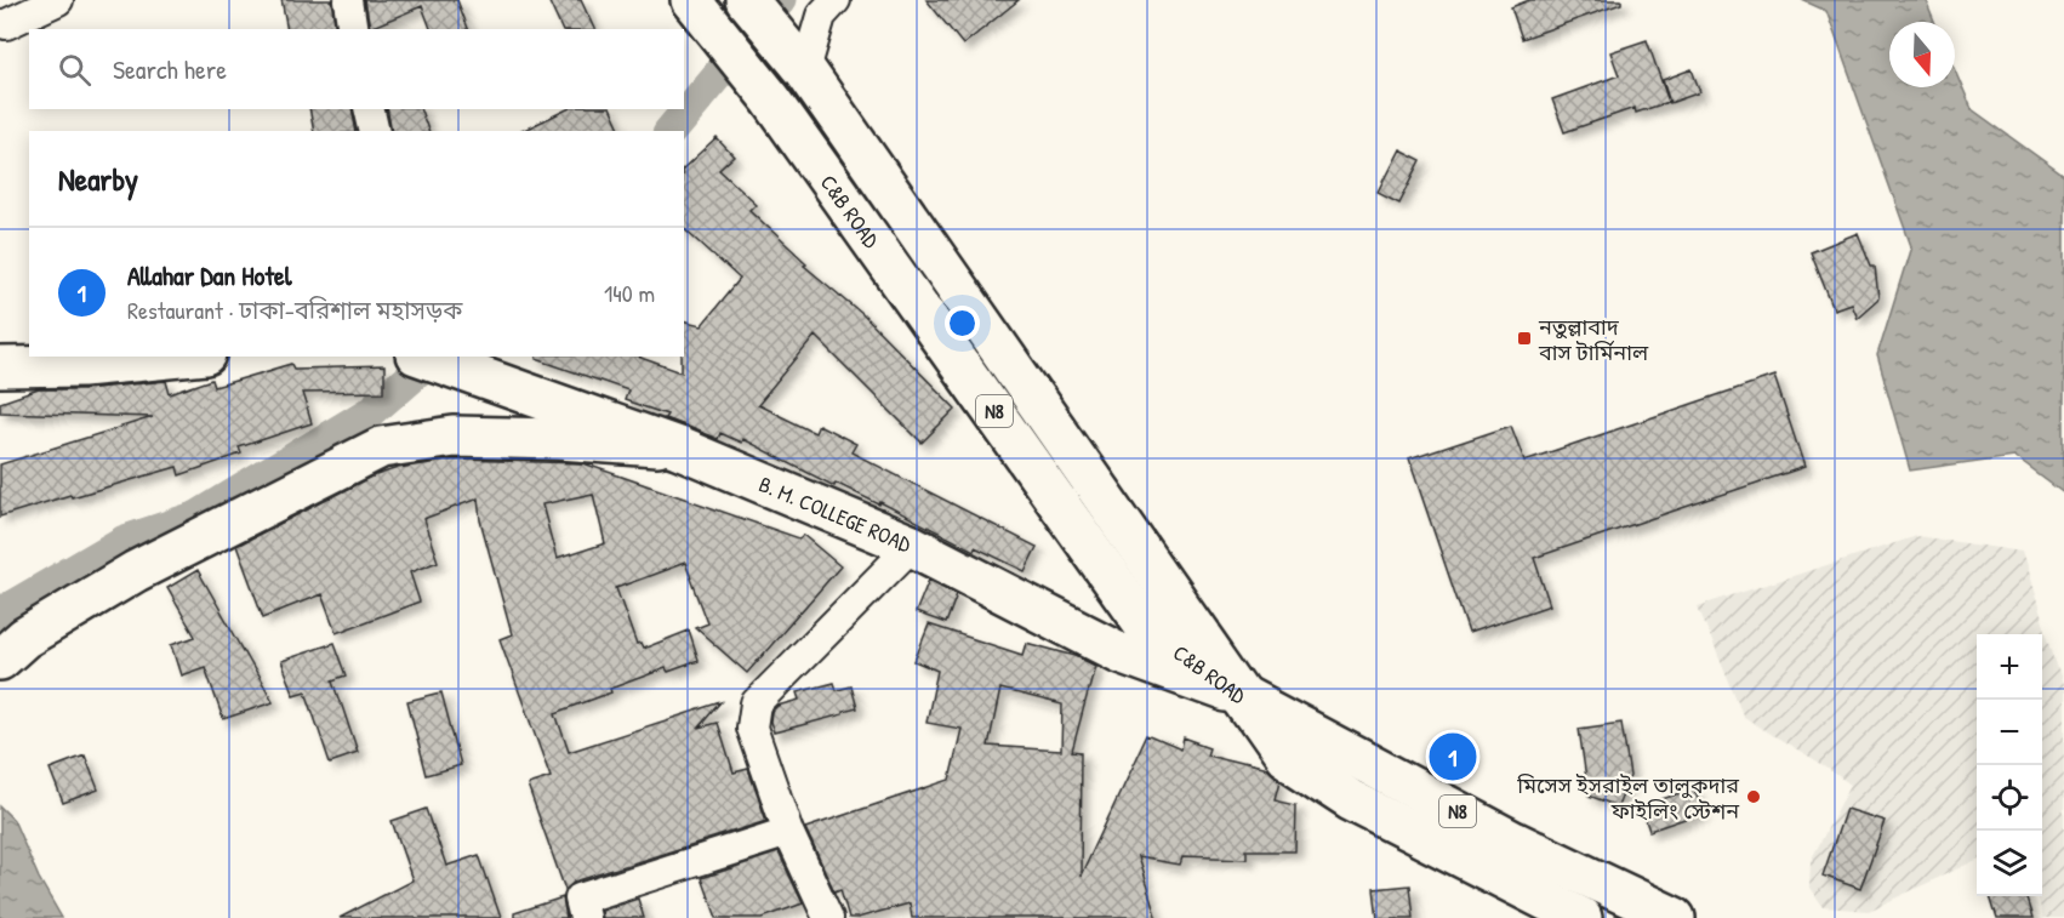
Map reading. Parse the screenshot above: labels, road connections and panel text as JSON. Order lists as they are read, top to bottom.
{
  "streets": {
    "main road": ["C&B ROAD", "N8", "B. M. COLLEGE ROAD"]
  },
  "crossings": [
    ["C&B ROAD", "N8"],
    ["C&B ROAD", "B. M. COLLEGE ROAD"],
    ["N8", "B. M. COLLEGE ROAD"]
  ],
  "places": {
    "transit": ["নতুল্লাবাদ বাস টার্মিনাল"],
    "other": ["মিসেস ইসরাইল তালুকদার ফাইলিং স্টেশন"]
  },
  "north": "bottom",
  "page": {
    "search": "Search here",
    "heading": "Nearby",
    "list": [
      {
        "mark": "1",
        "name": "Allahar Dan Hotel",
        "note": "Restaurant · ঢাকা-বরিশাল মহাসড়ক",
        "value": "140 m"
      }
    ],
    "map_buttons": ["+", "−"],
    "pins": "1"
  }
}
